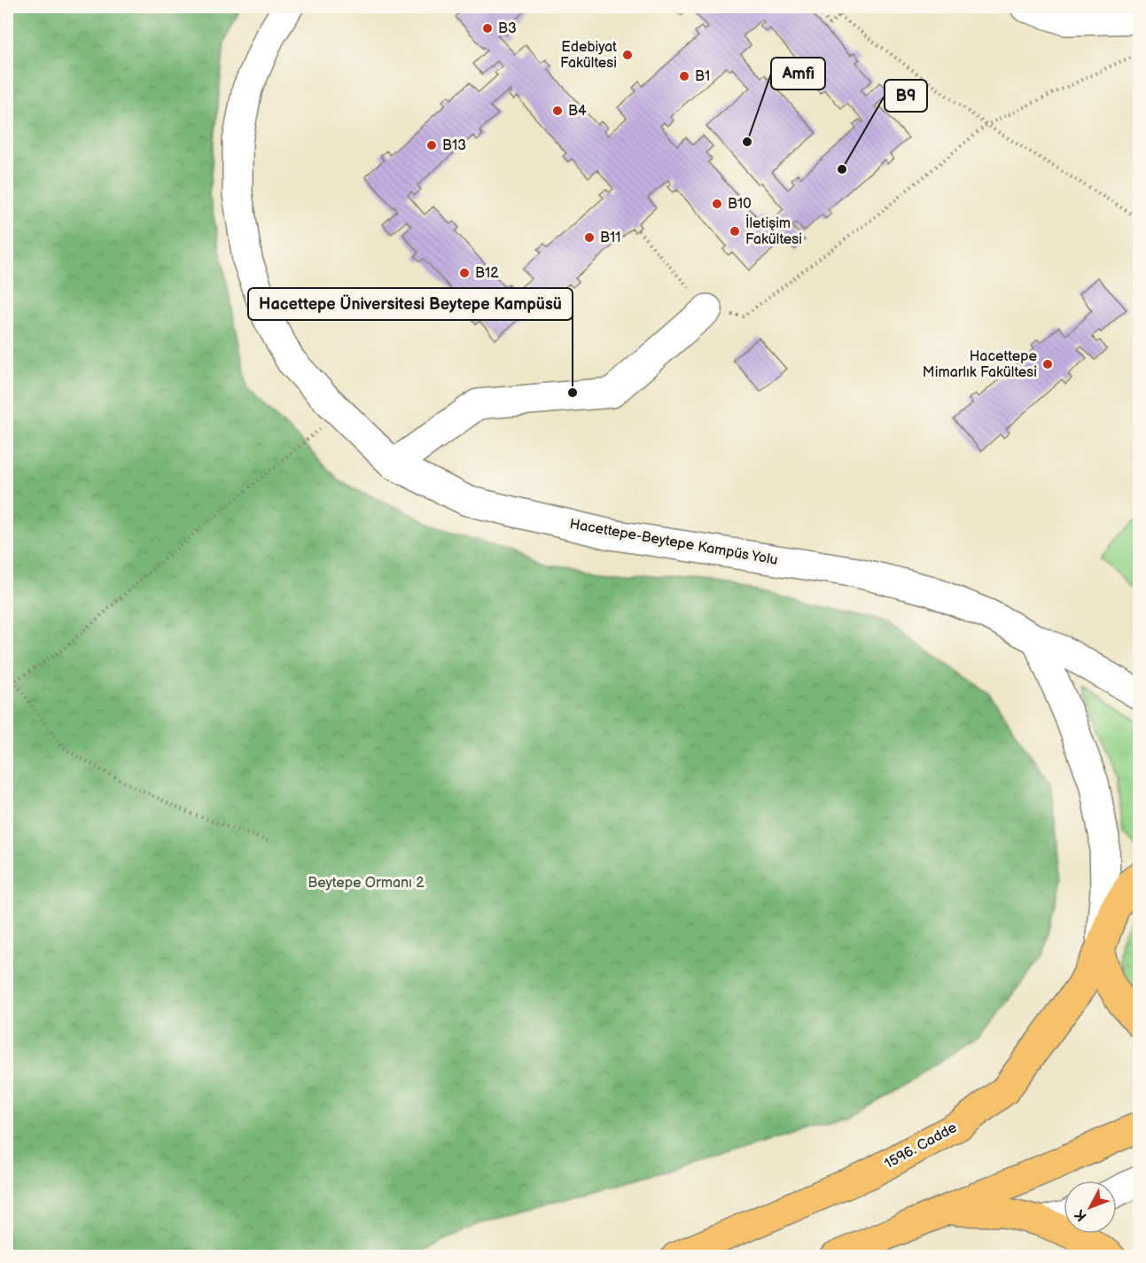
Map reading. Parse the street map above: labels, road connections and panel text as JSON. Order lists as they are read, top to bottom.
{
  "streets": {
    "main road": ["1596. Cadde"],
    "street": ["Hacettepe-Beytepe Kampüs Yolu"]
  },
  "parks": ["Beytepe Ormanı 2"],
  "places": [
    "B3",
    "Edebiyat Fakültesi",
    "B1",
    "B4",
    "Amfi",
    "B13",
    "B9",
    "B10",
    "İletişim Fakültesi",
    "B11",
    "B12",
    "Hacettepe Mimarlık Fakültesi",
    "Hacettepe Üniversitesi Beytepe Kampüsü"
  ],
  "north": "bottom left"
}
